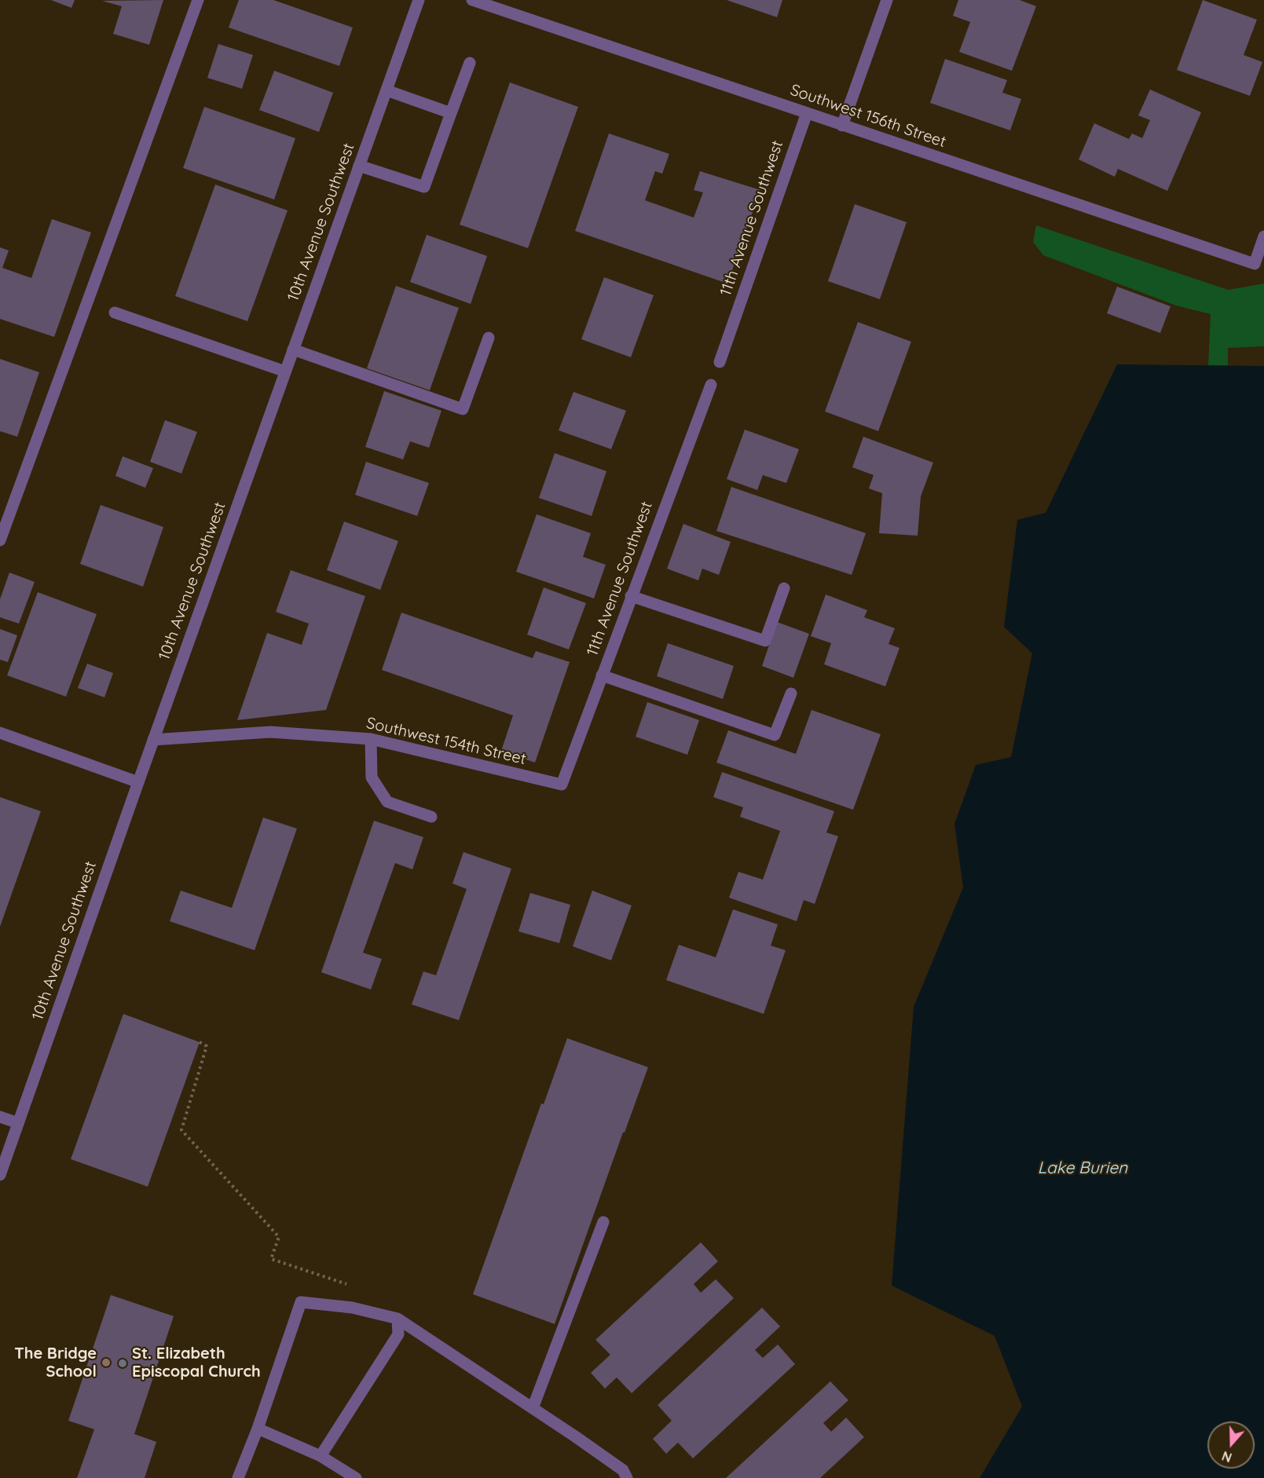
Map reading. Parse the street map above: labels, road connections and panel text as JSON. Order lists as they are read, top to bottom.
{
  "streets": {
    "street": [
      "Southwest 156th Street",
      "11th Avenue Southwest",
      "10th Avenue Southwest",
      "Southwest 154th Street"
    ]
  },
  "crossings": [
    ["Southwest 156th Street", "11th Avenue Southwest"],
    ["11th Avenue Southwest", "Southwest 154th Street"],
    ["10th Avenue Southwest", "Southwest 154th Street"]
  ],
  "water": ["Lake Burien"],
  "places": ["The Bridge School", "St. Elizabeth Episcopal Church"],
  "north": "bottom"
}
